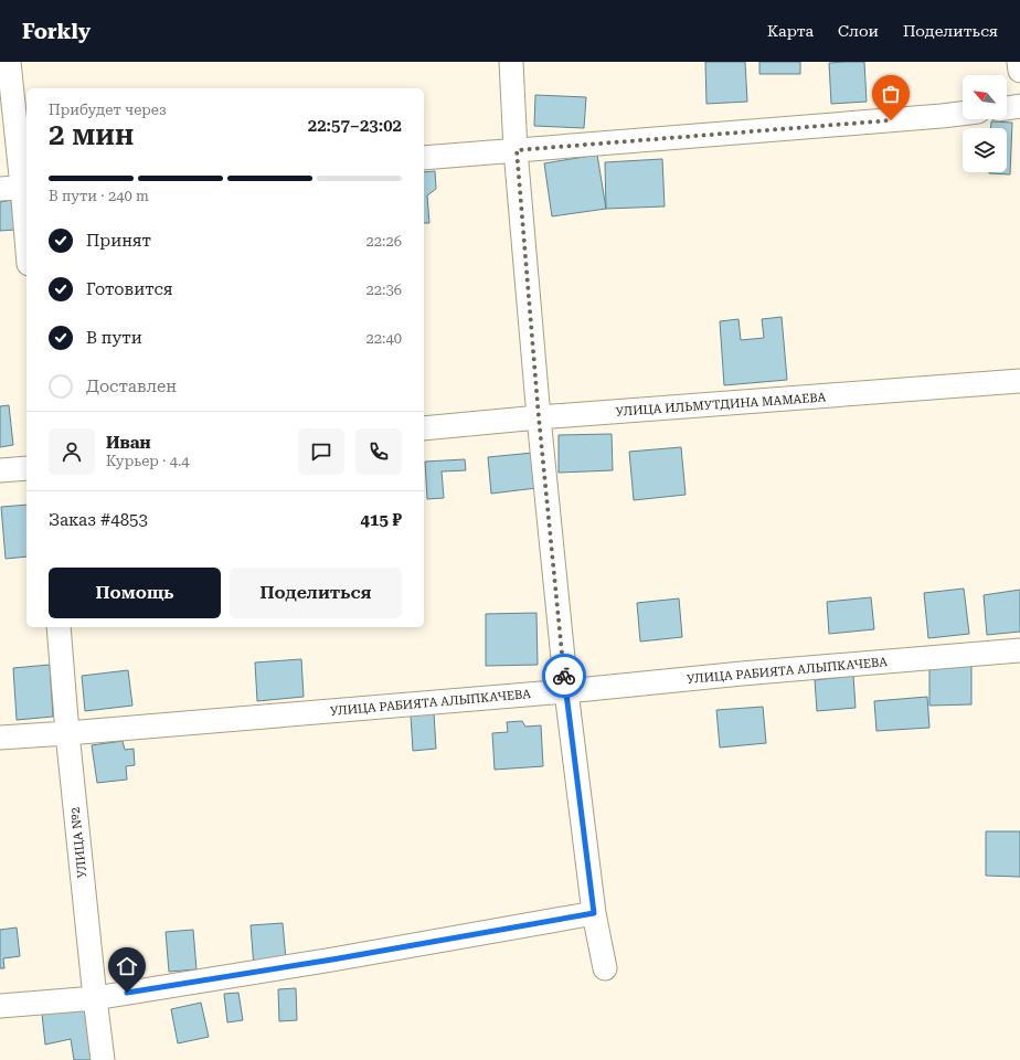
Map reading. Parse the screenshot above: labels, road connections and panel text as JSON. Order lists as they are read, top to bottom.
{
  "streets": {
    "street": ["УЛИЦА ИЛЬМУТДИНА МАМАЕВА", "УЛИЦА РАБИЯТА АЛЫПКАЧЕВА", "УЛИЦА №2"]
  },
  "crossings": [
    ["УЛИЦА РАБИЯТА АЛЫПКАЧЕВА", "УЛИЦА №2"]
  ],
  "north": "top left",
  "page": {
    "header": "Forkly",
    "nav": ["Карта", "Слои", "Поделиться"],
    "heading": ["2 мин", "Прибудет через", "22:57–23:02"],
    "panel": [
      "Иван",
      "Курьер · 4.4",
      "Заказ #4853",
      "415 ₽"
    ],
    "bar": "В пути · 240 m",
    "list": [
      ["Принят", "22:26"],
      ["Готовится", "22:36"],
      ["В пути", "22:40"],
      "Доставлен"
    ],
    "buttons": ["Помощь", "Поделиться"]
  }
}
